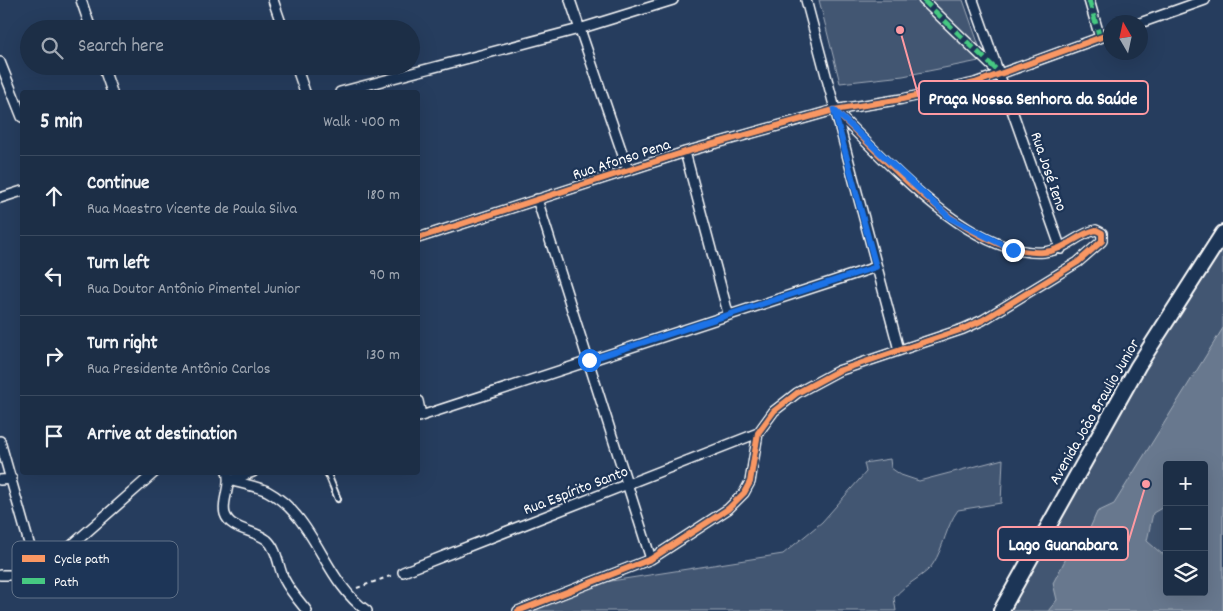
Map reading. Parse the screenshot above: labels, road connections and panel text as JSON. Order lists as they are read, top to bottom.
{
  "streets": {
    "main road": ["Avenida João Braulio Junior"],
    "street": ["Rua Afonso Pena", "Rua José Ieno", "Rua Espírito Santo"]
  },
  "crossings": [
    ["Rua Afonso Pena", "Rua José Ieno"]
  ],
  "places": ["Praça Nossa Senhora da Saúde", "Lago Guanabara"],
  "legend": ["Cycle path", "Path"],
  "north": "top",
  "page": {
    "search": "Search here",
    "heading": ["5 min", "Walk · 400 m"],
    "list": [
      ["Continue", "Rua Maestro Vicente de Paula Silva", "180 m"],
      ["Turn left", "Rua Doutor Antônio Pimentel Junior", "90 m"],
      ["Turn right", "Rua Presidente Antônio Carlos", "130 m"],
      "Arrive at destination"
    ],
    "map_buttons": ["+", "−"]
  }
}
